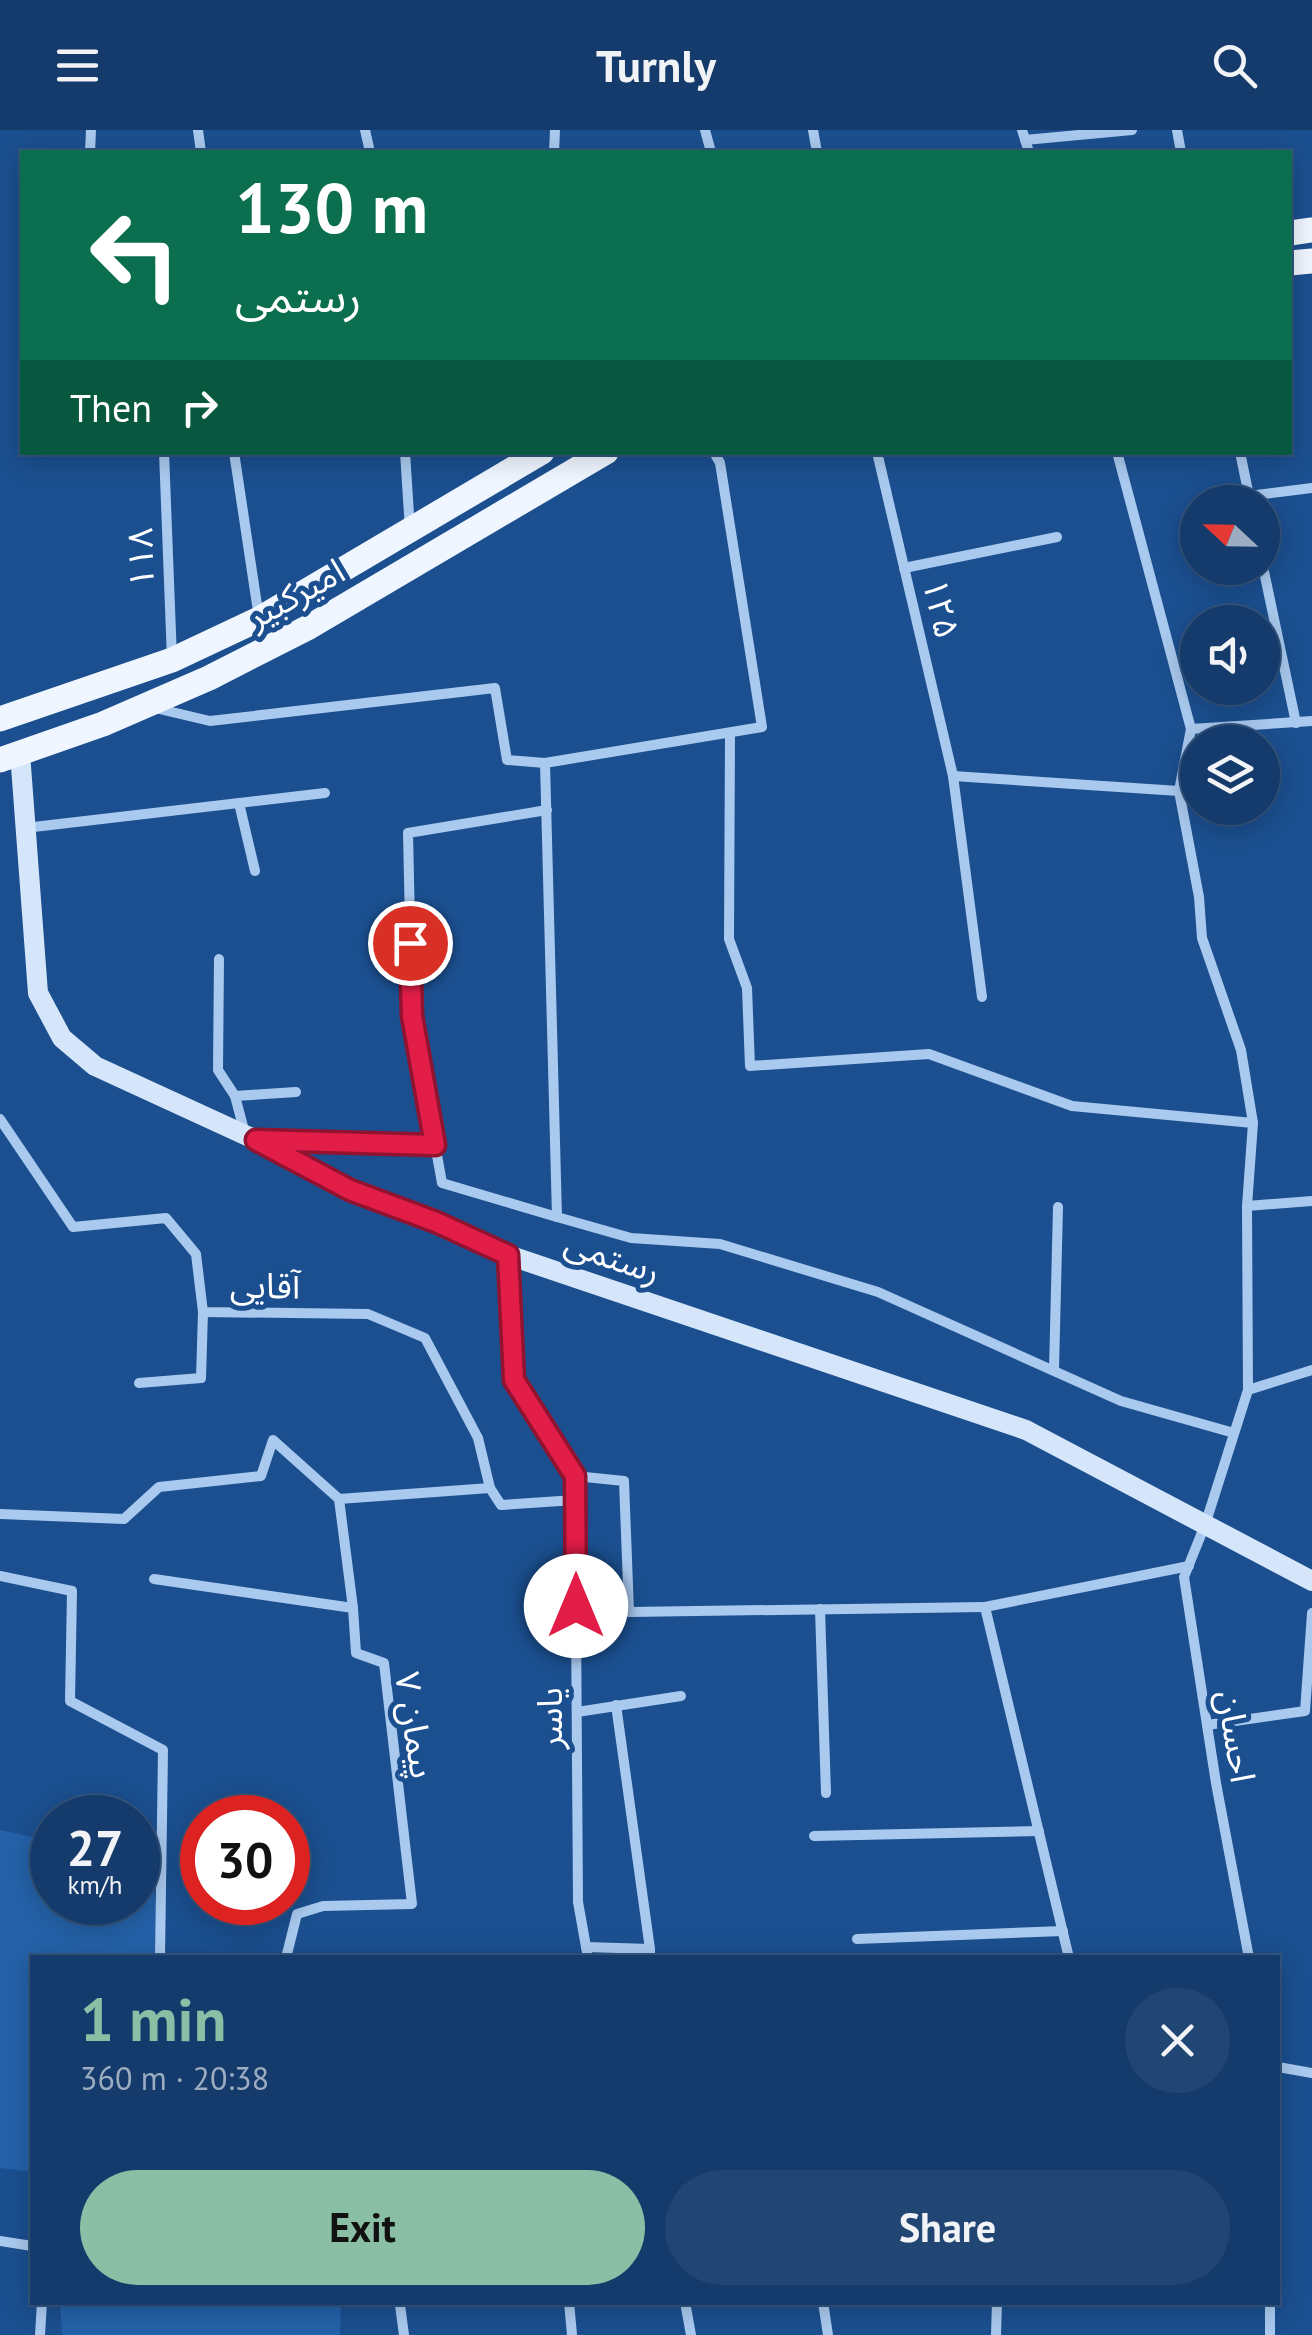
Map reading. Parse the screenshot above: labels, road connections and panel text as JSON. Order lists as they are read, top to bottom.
{
  "streets": {
    "main road": ["امیرکبیر"],
    "street": [
      "۱۱۸",
      "۱۲۵",
      "رستمی",
      "آقایی",
      "یاسر",
      "پیمان ۷",
      "احسان"
    ]
  },
  "crossings": [
    ["۱۱۸", "امیرکبیر"],
    ["امیرکبیر", "رستمی"],
    ["رستمی", "احسان"]
  ],
  "north": "left",
  "page": {
    "header": "Turnly",
    "turn": ["130 m", "رستمی"],
    "then": "Then",
    "speed": "27 km/h",
    "limit": "30",
    "heading": ["1 min", "360 m · 20:38"],
    "buttons": ["Exit", "Share"]
  }
}
